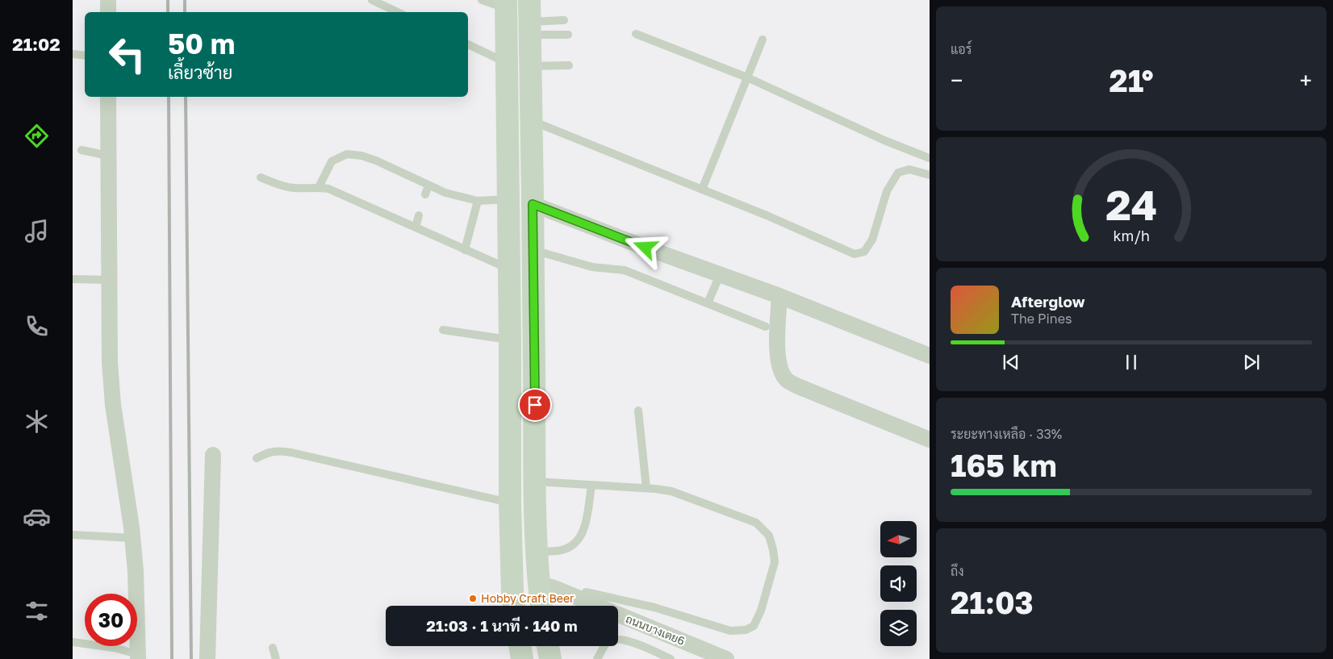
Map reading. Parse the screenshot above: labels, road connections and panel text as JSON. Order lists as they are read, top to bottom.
{
  "streets": {
    "street": ["ถนนบางเตย6"]
  },
  "places": ["Hobby Craft Beer"],
  "north": "left",
  "page": {
    "tabs": "21:02",
    "tile": [
      "แอร์",
      ["ระยะทางเหลือ · 33%", "165 km"],
      ["ถึง", "21:03"]
    ],
    "turn": ["50 m", "เลี้ยวซ้าย"],
    "heat": ["−", "21°", "+"],
    "song": ["Afterglow", "The Pines"],
    "limit": "30",
    "trip": "21:03 · 1 นาที · 140 m",
    "gauge": ["24", "km/h"]
  }
}
